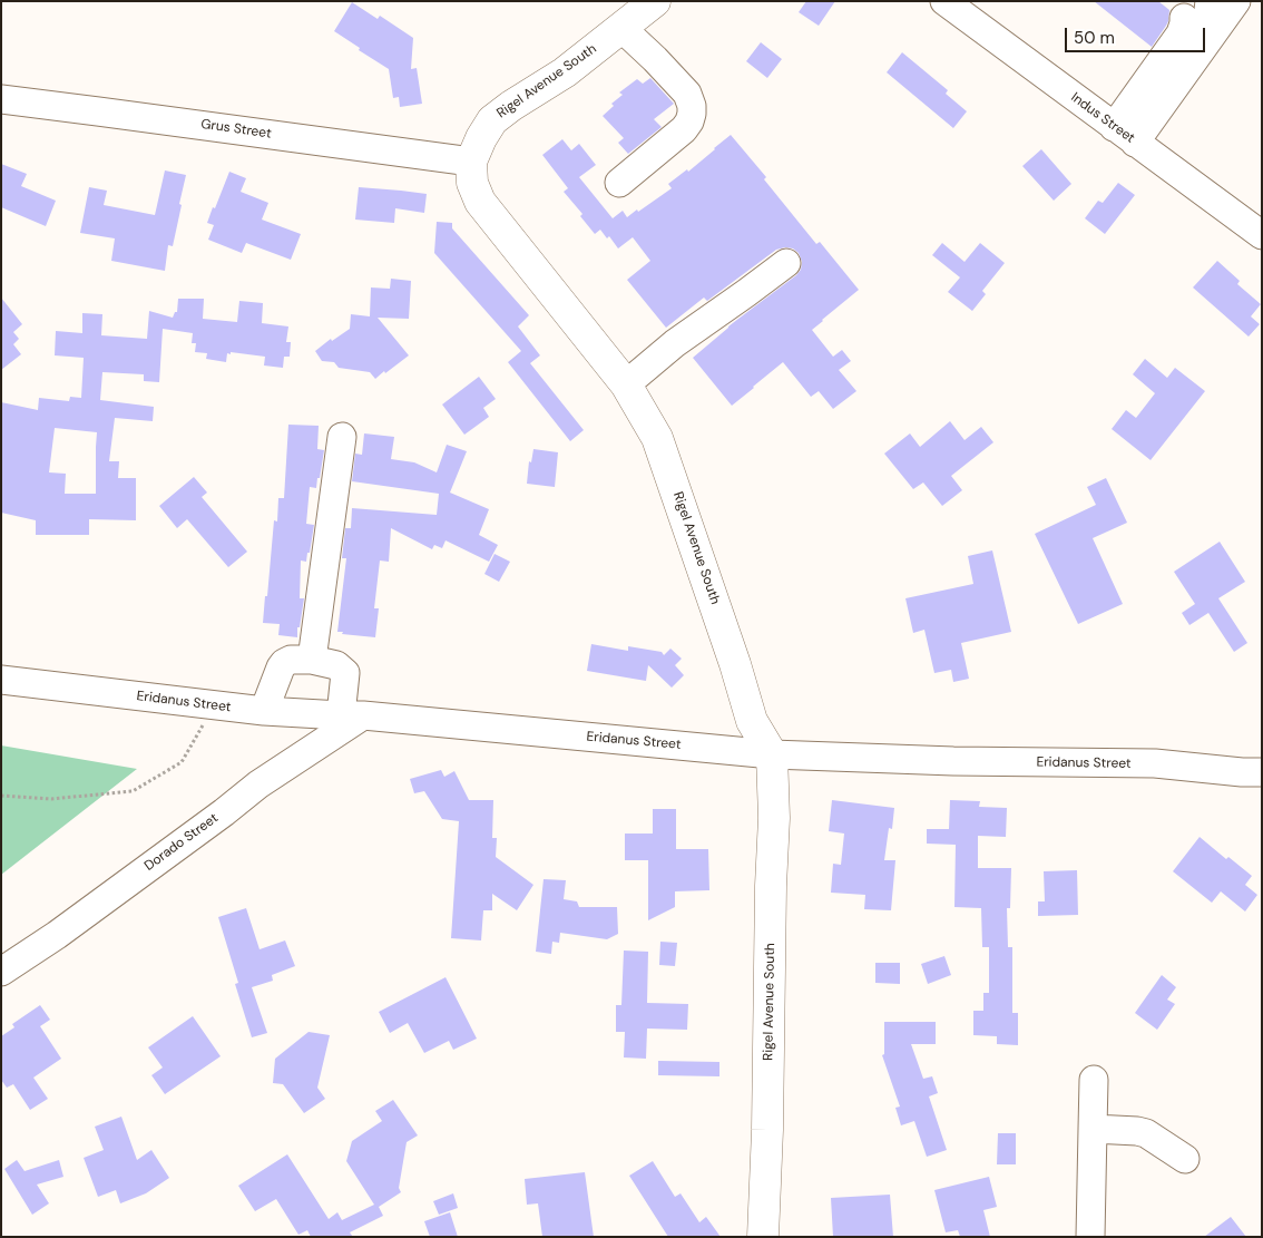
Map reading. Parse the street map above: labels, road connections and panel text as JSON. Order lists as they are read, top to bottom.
{
  "streets": {
    "main road": ["Rigel Avenue South"],
    "street": [
      "Indus Street",
      "Grus Street",
      "Eridanus Street",
      "Dorado Street"
    ]
  },
  "crossings": [
    ["Rigel Avenue South", "Grus Street"],
    ["Rigel Avenue South", "Eridanus Street"],
    ["Eridanus Street", "Dorado Street"]
  ],
  "scale_bar": "50 m"
}
